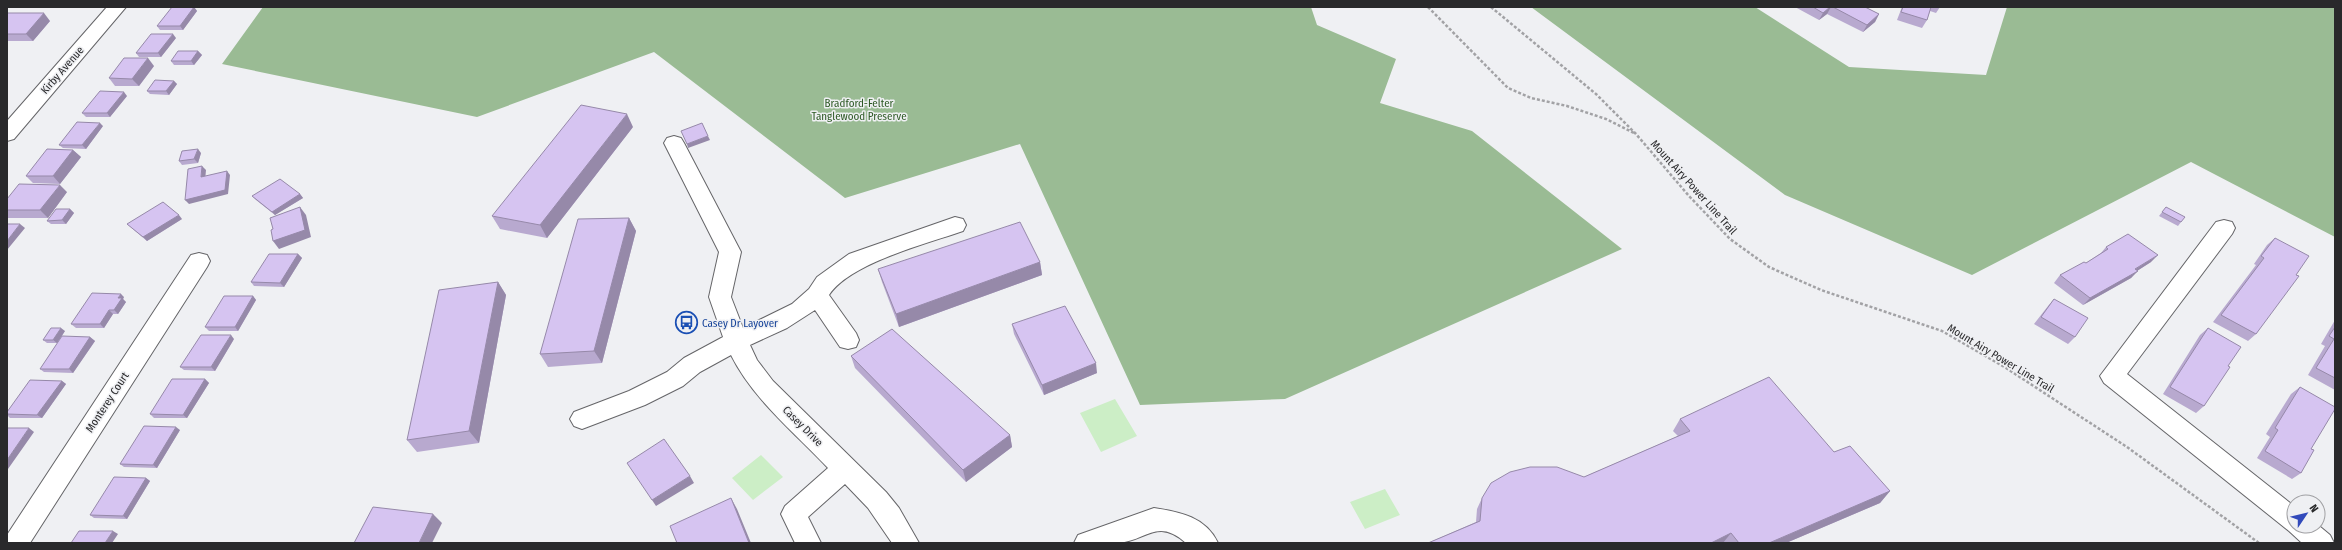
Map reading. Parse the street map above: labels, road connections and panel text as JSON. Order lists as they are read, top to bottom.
{
  "streets": {
    "street": ["Kirby Avenue", "Monterey Court", "Casey Drive"],
    "path": ["Mount Airy Power Line Trail"]
  },
  "parks": ["Bradford-Felter Tanglewood Preserve"],
  "places": {
    "bus stop": ["Casey Dr Layover"]
  },
  "north": "top right"
}
